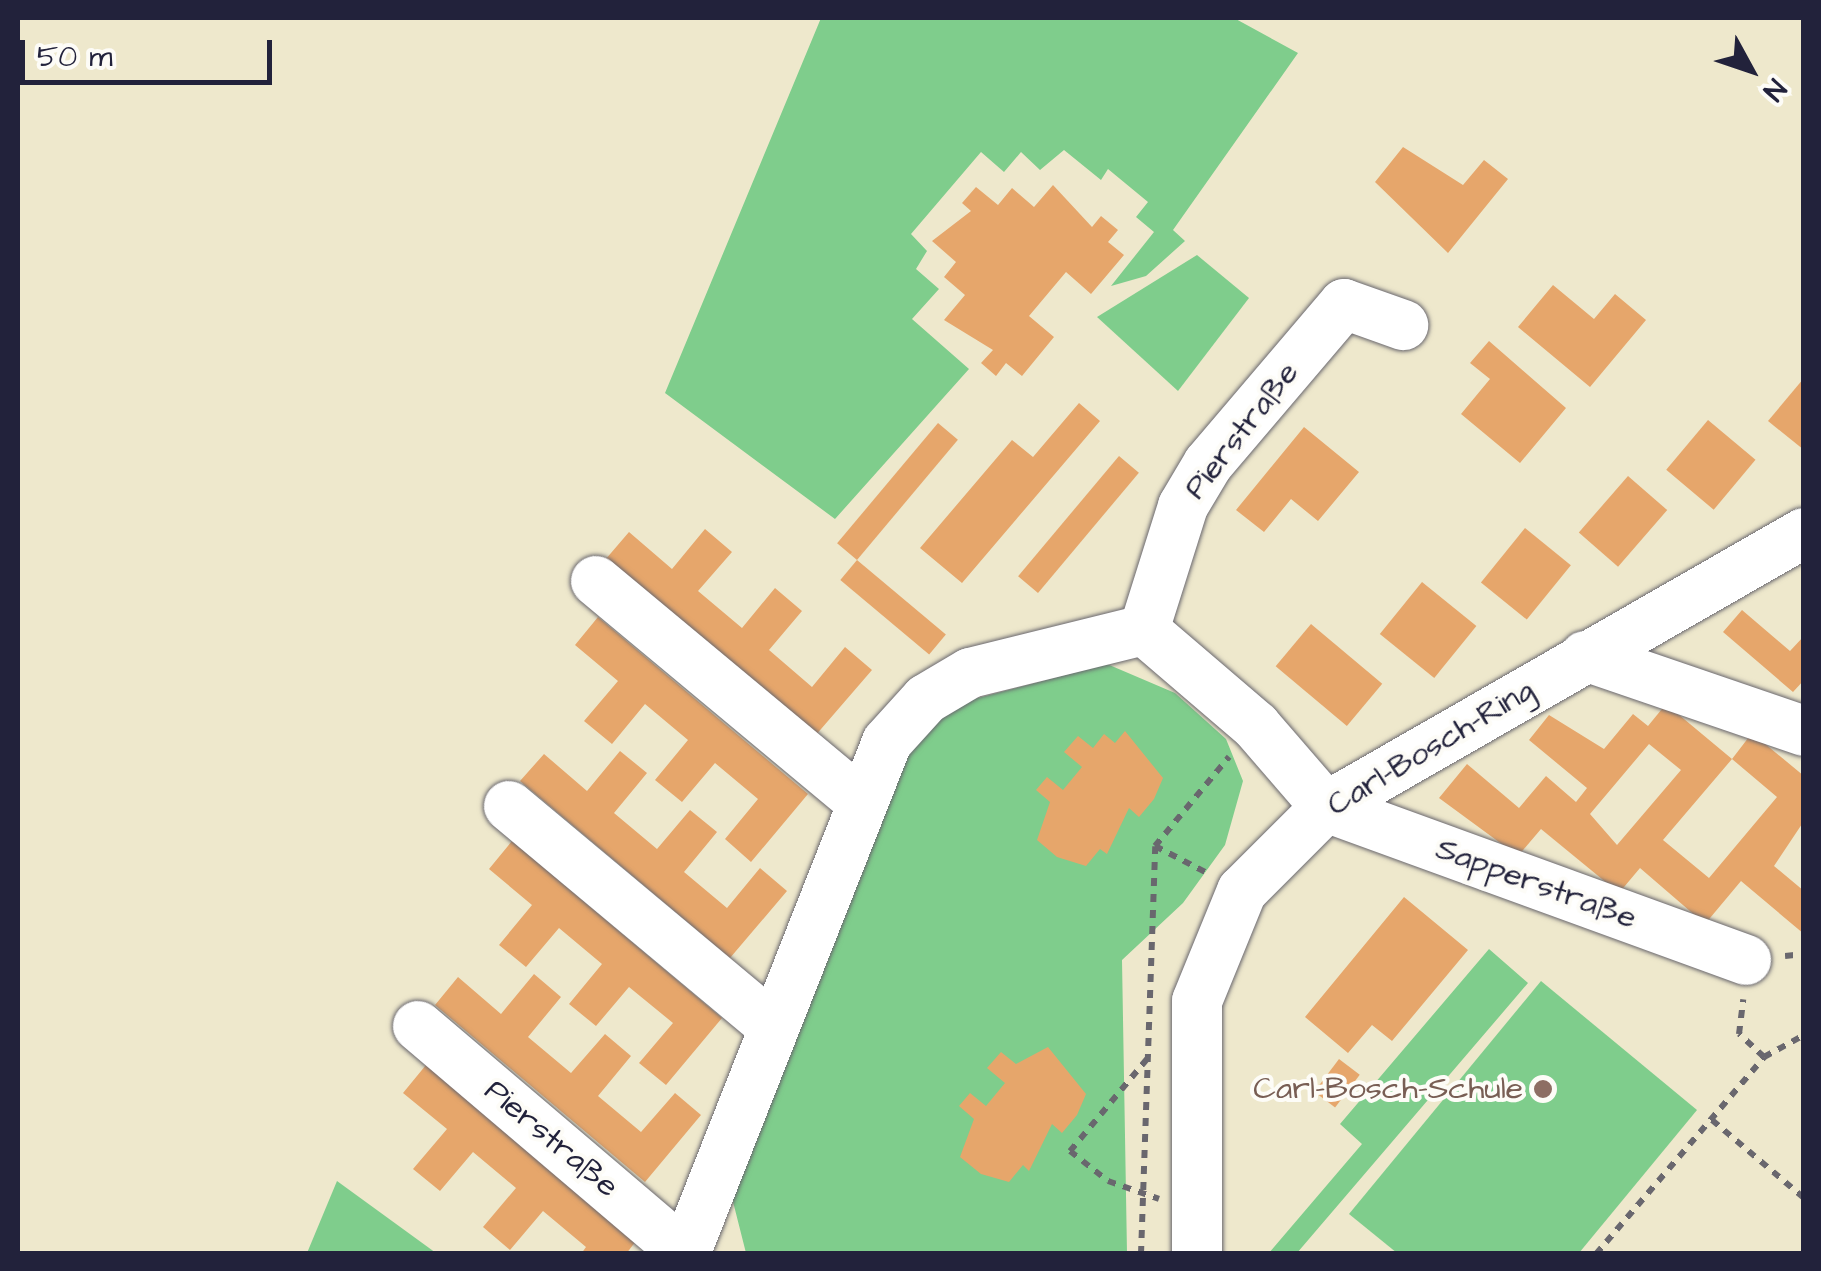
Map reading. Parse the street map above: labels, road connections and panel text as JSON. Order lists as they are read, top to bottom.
{
  "streets": {
    "street": ["Pierstraße", "Carl-Bosch-Ring", "Sapperstraße"]
  },
  "crossings": [
    ["Carl-Bosch-Ring", "Sapperstraße"]
  ],
  "places": ["Carl-Bosch-Schule"],
  "scale_bar": "50 m",
  "north": "bottom right"
}
